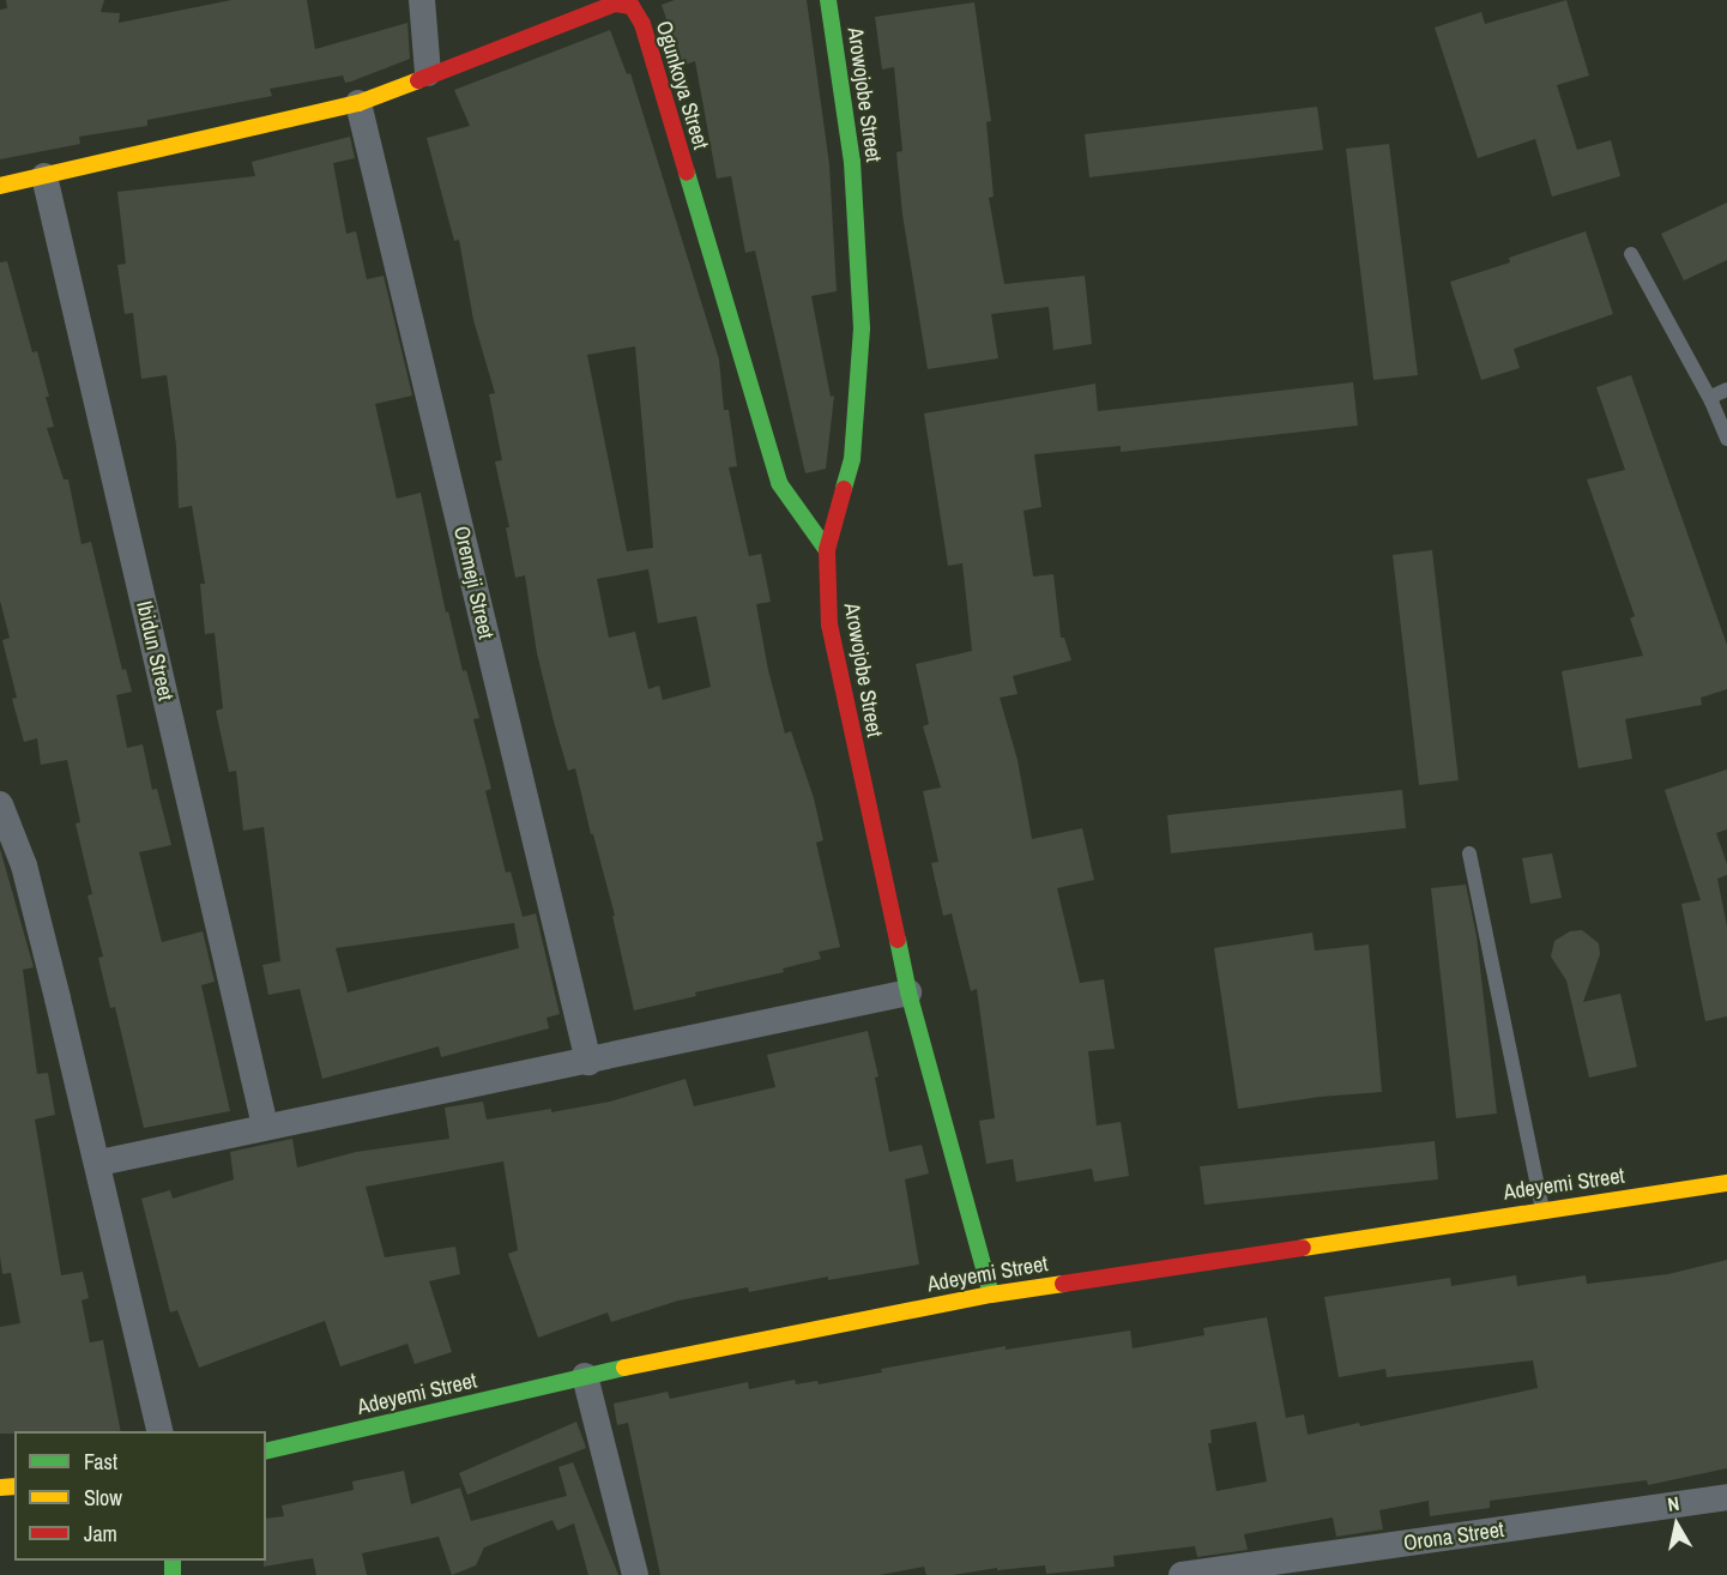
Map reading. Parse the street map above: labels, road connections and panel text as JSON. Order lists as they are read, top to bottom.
{
  "streets": {
    "street": [
      "Ogunkoya Street",
      "Arowojobe Street",
      "Oremeji Street",
      "Ibidun Street",
      "Adeyemi Street",
      "Orona Street"
    ]
  },
  "crossings": [
    ["Ogunkoya Street", "Arowojobe Street"],
    ["Ogunkoya Street", "Oremeji Street"],
    ["Ogunkoya Street", "Ibidun Street"],
    ["Arowojobe Street", "Adeyemi Street"]
  ],
  "legend": ["Fast", "Slow", "Jam"],
  "north": "top"
}
